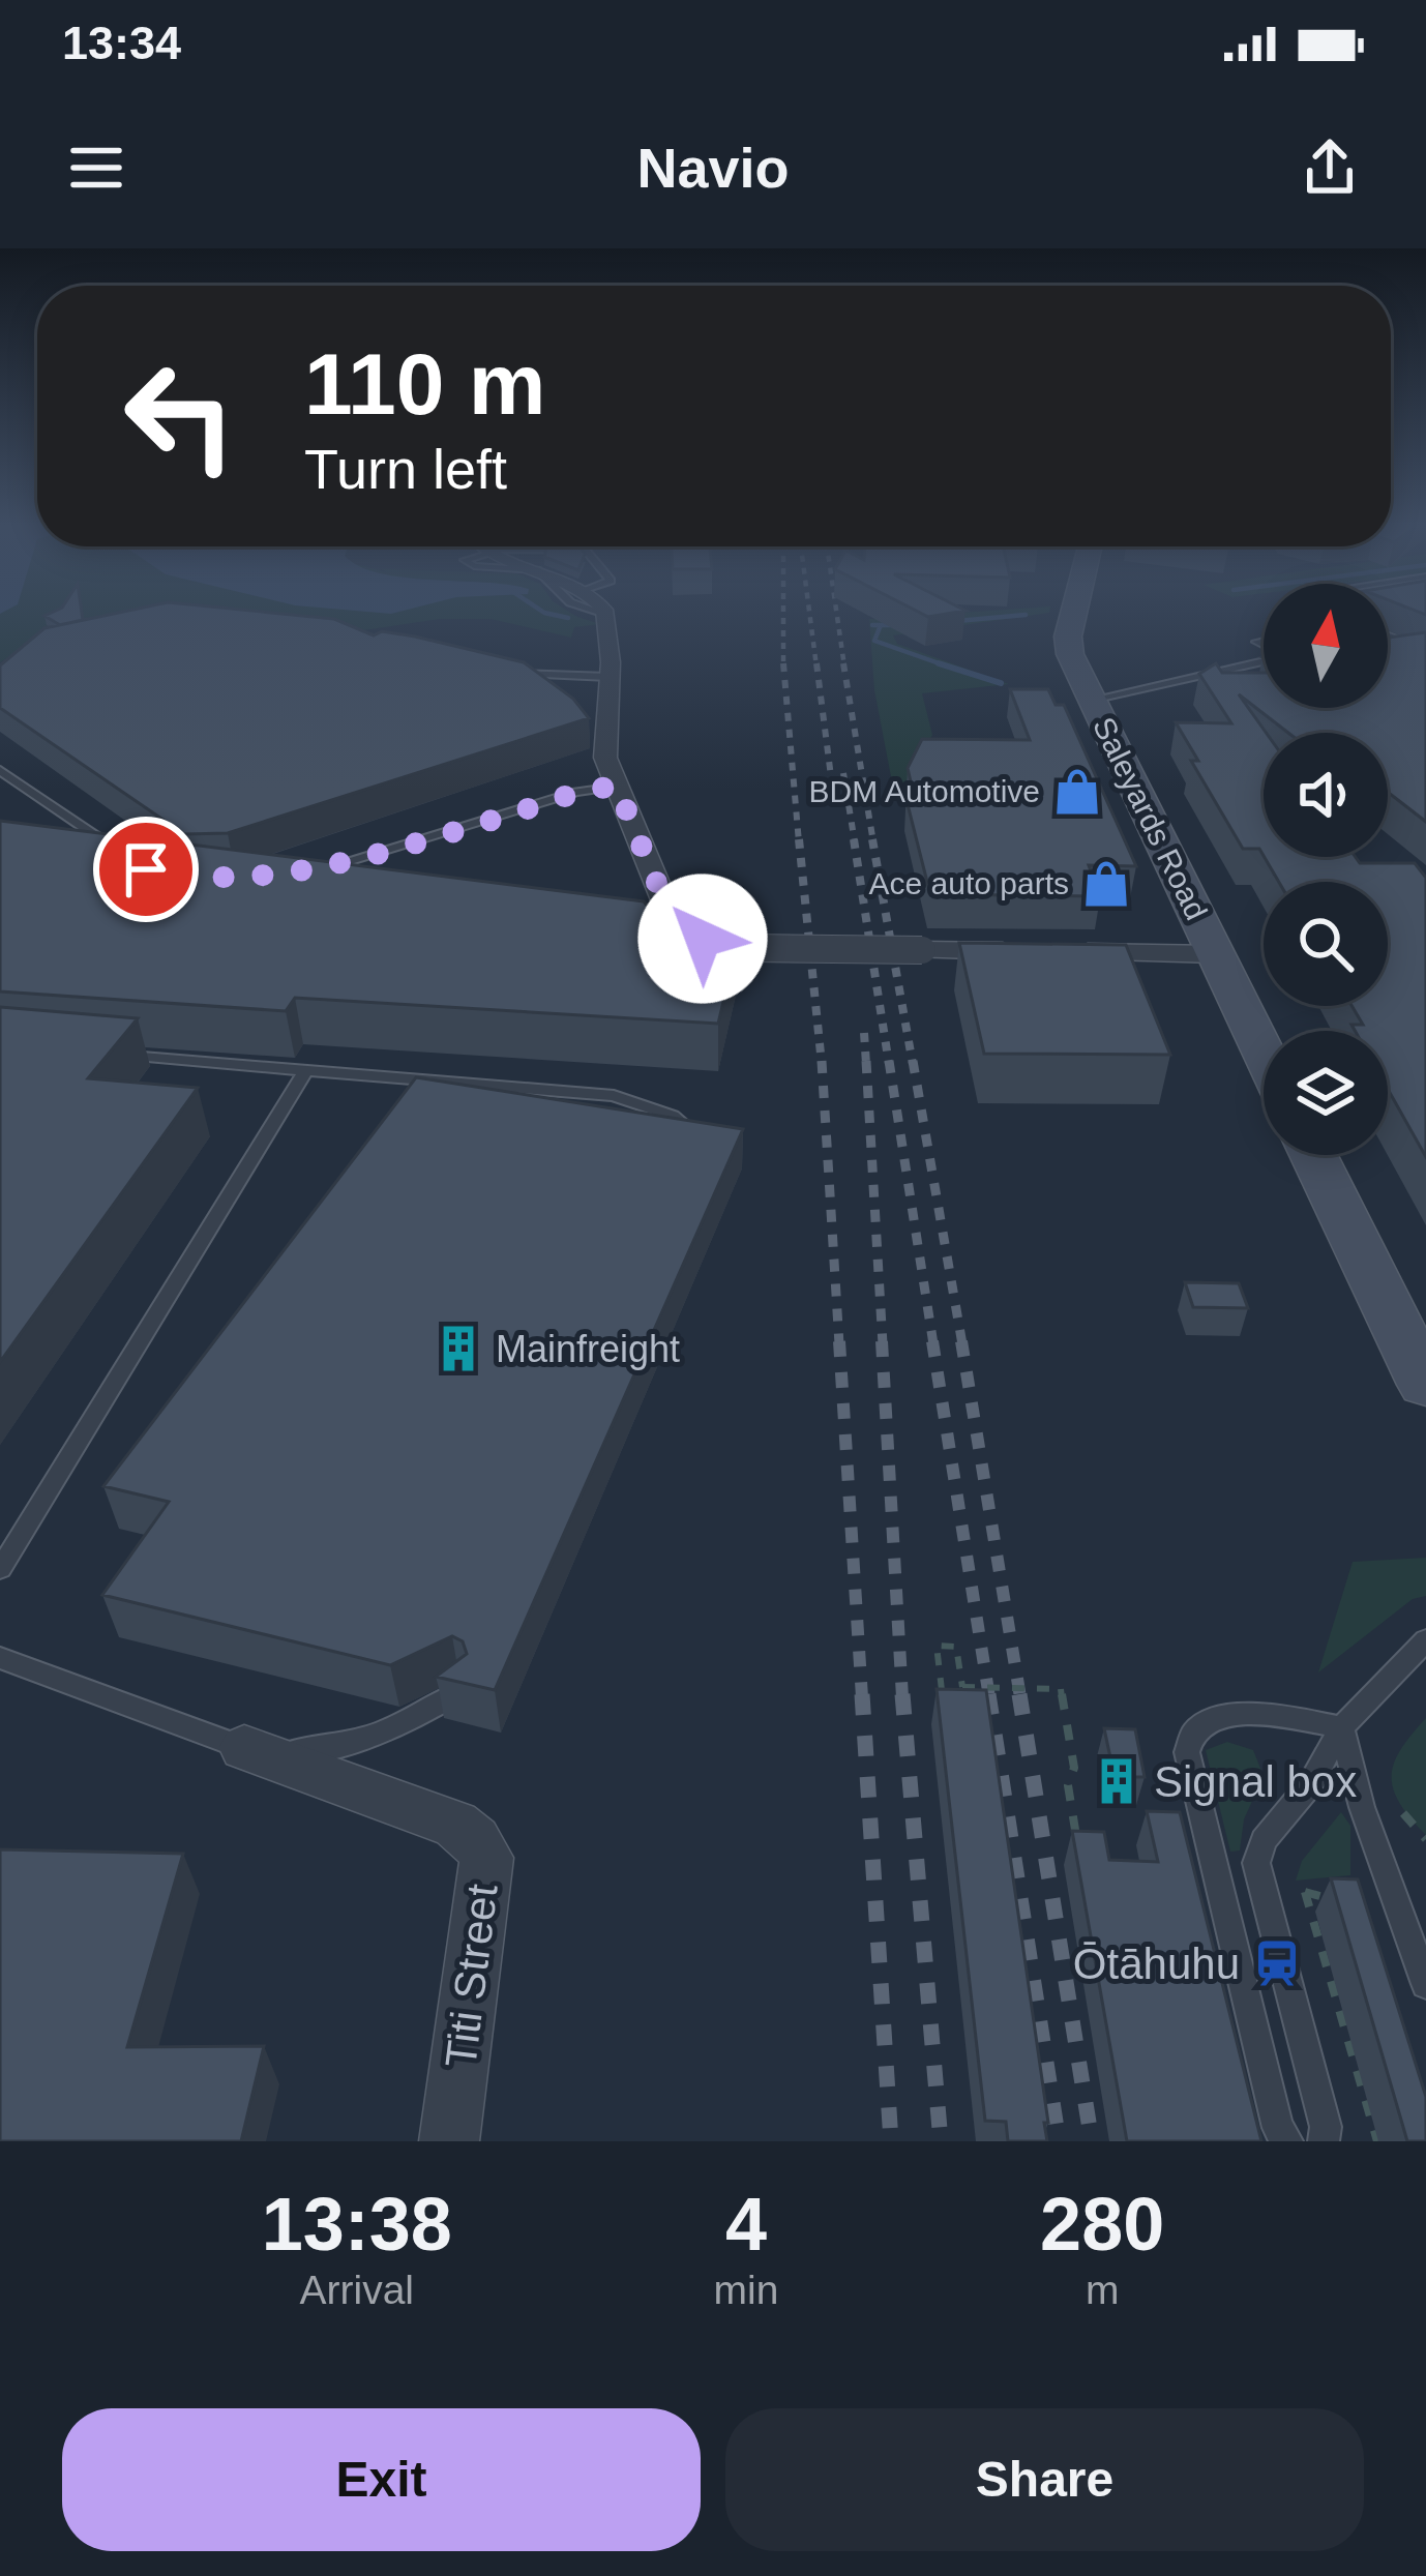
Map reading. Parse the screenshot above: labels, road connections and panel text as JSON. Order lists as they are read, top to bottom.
{
  "streets": {
    "main road": ["Saleyards Road"],
    "street": ["Titi Street"]
  },
  "places": {
    "shop": ["BDM Automotive", "Ace auto parts"],
    "building": ["Mainfreight", "Signal box"],
    "station": ["Ōtāhuhu"]
  },
  "north": "top",
  "page": {
    "status": "13:34",
    "header": "Navio",
    "turn": ["110 m", "Turn left"],
    "eta": [
      "13:38",
      "Arrival",
      "4",
      "min",
      "280",
      "m"
    ],
    "buttons": ["Exit", "Share"]
  }
}
